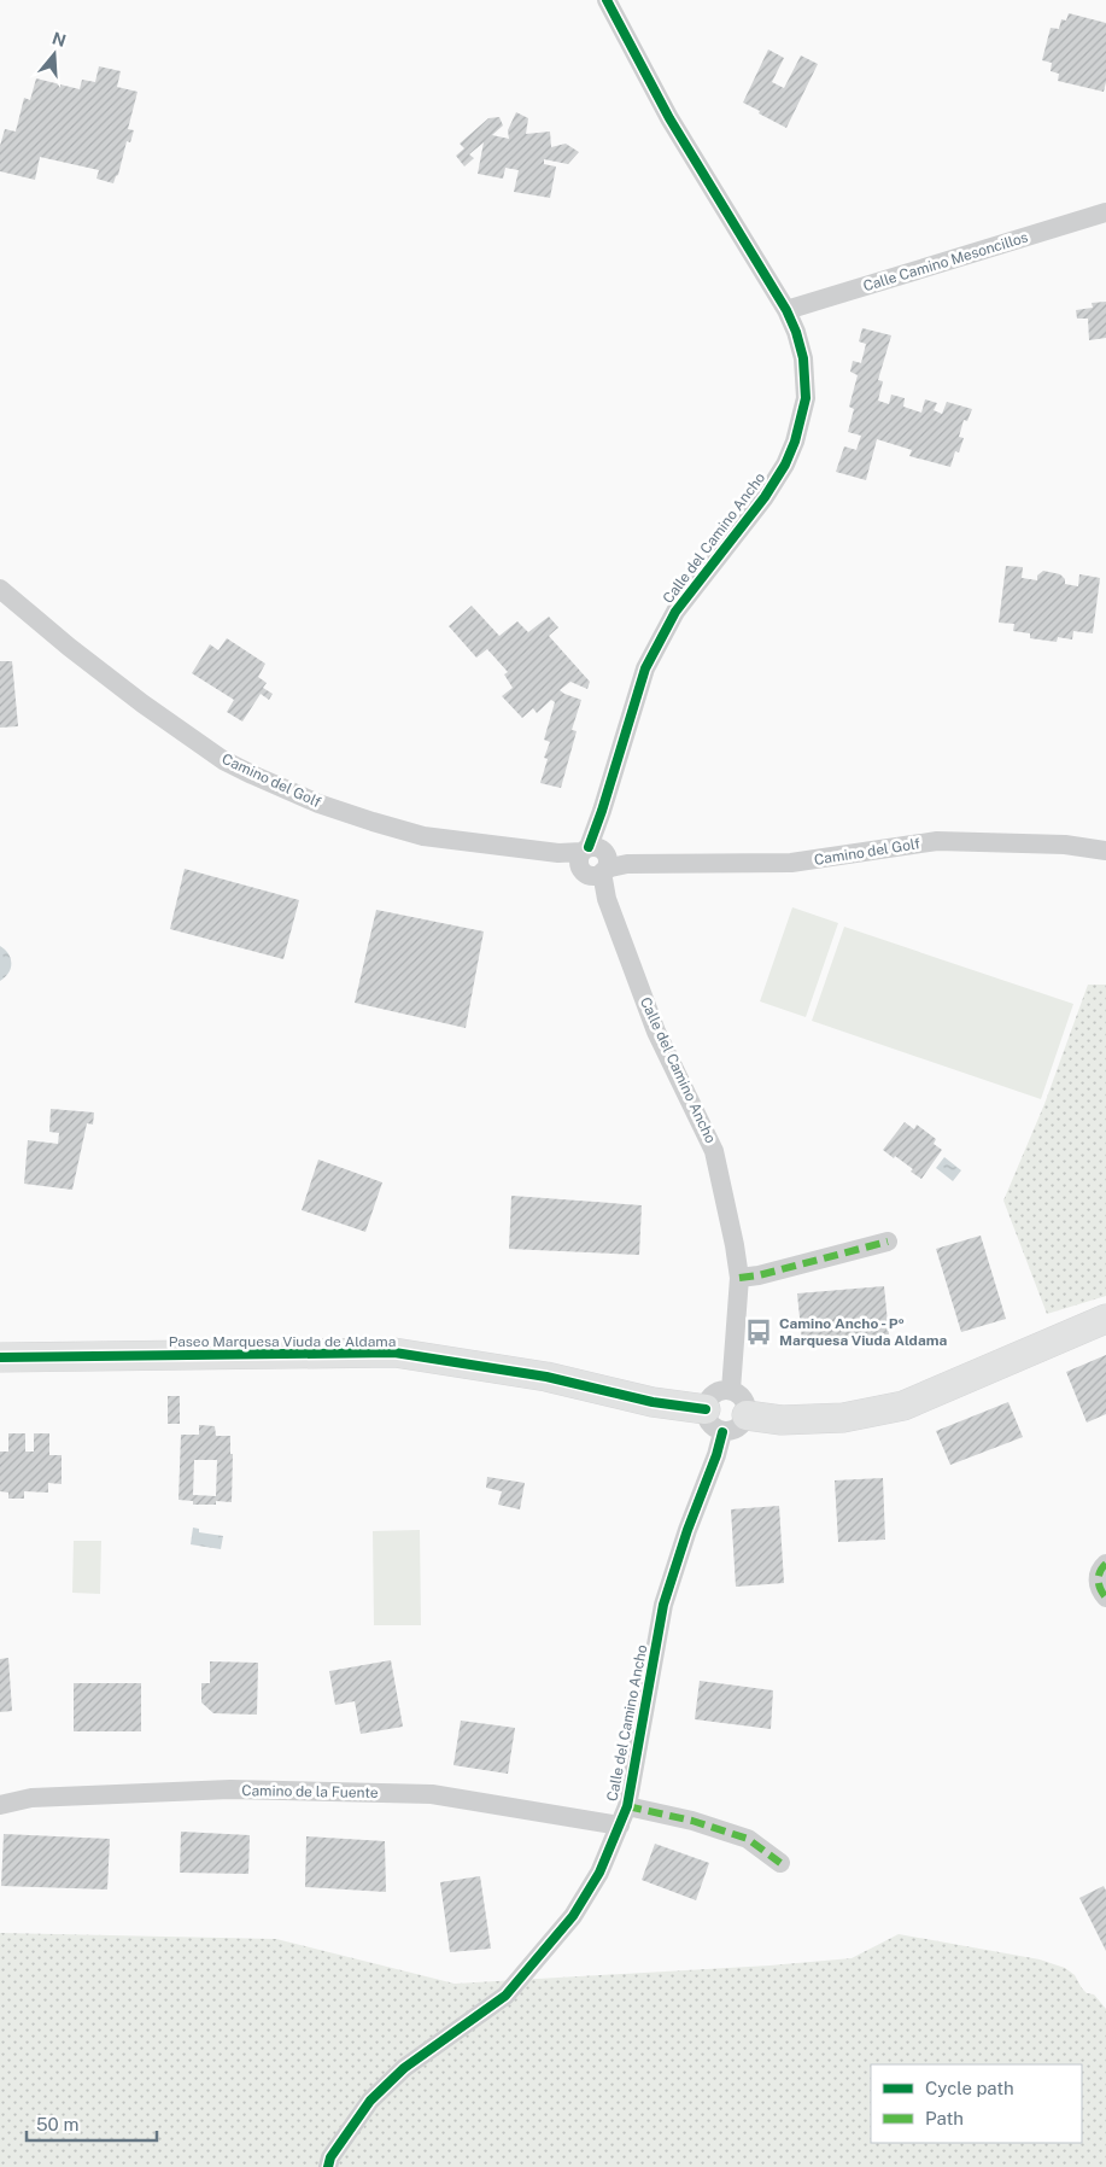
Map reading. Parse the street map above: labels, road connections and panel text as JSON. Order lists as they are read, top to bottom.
{
  "streets": {
    "street": [
      "Calle Camino Mesoncillos",
      "Calle del Camino Ancho",
      "Camino del Golf",
      "Paseo Marquesa Viuda de Aldama",
      "Camino de la Fuente"
    ]
  },
  "crossings": [
    ["Calle Camino Mesoncillos", "Calle del Camino Ancho"],
    ["Calle del Camino Ancho", "Camino del Golf"],
    ["Calle del Camino Ancho", "Paseo Marquesa Viuda de Aldama"],
    ["Calle del Camino Ancho", "Camino de la Fuente"]
  ],
  "places": {
    "bus stop": ["Camino Ancho - Pº Marquesa Viuda Aldama"]
  },
  "legend": ["Cycle path", "Path"],
  "scale_bar": "50 m",
  "north": "top"
}
